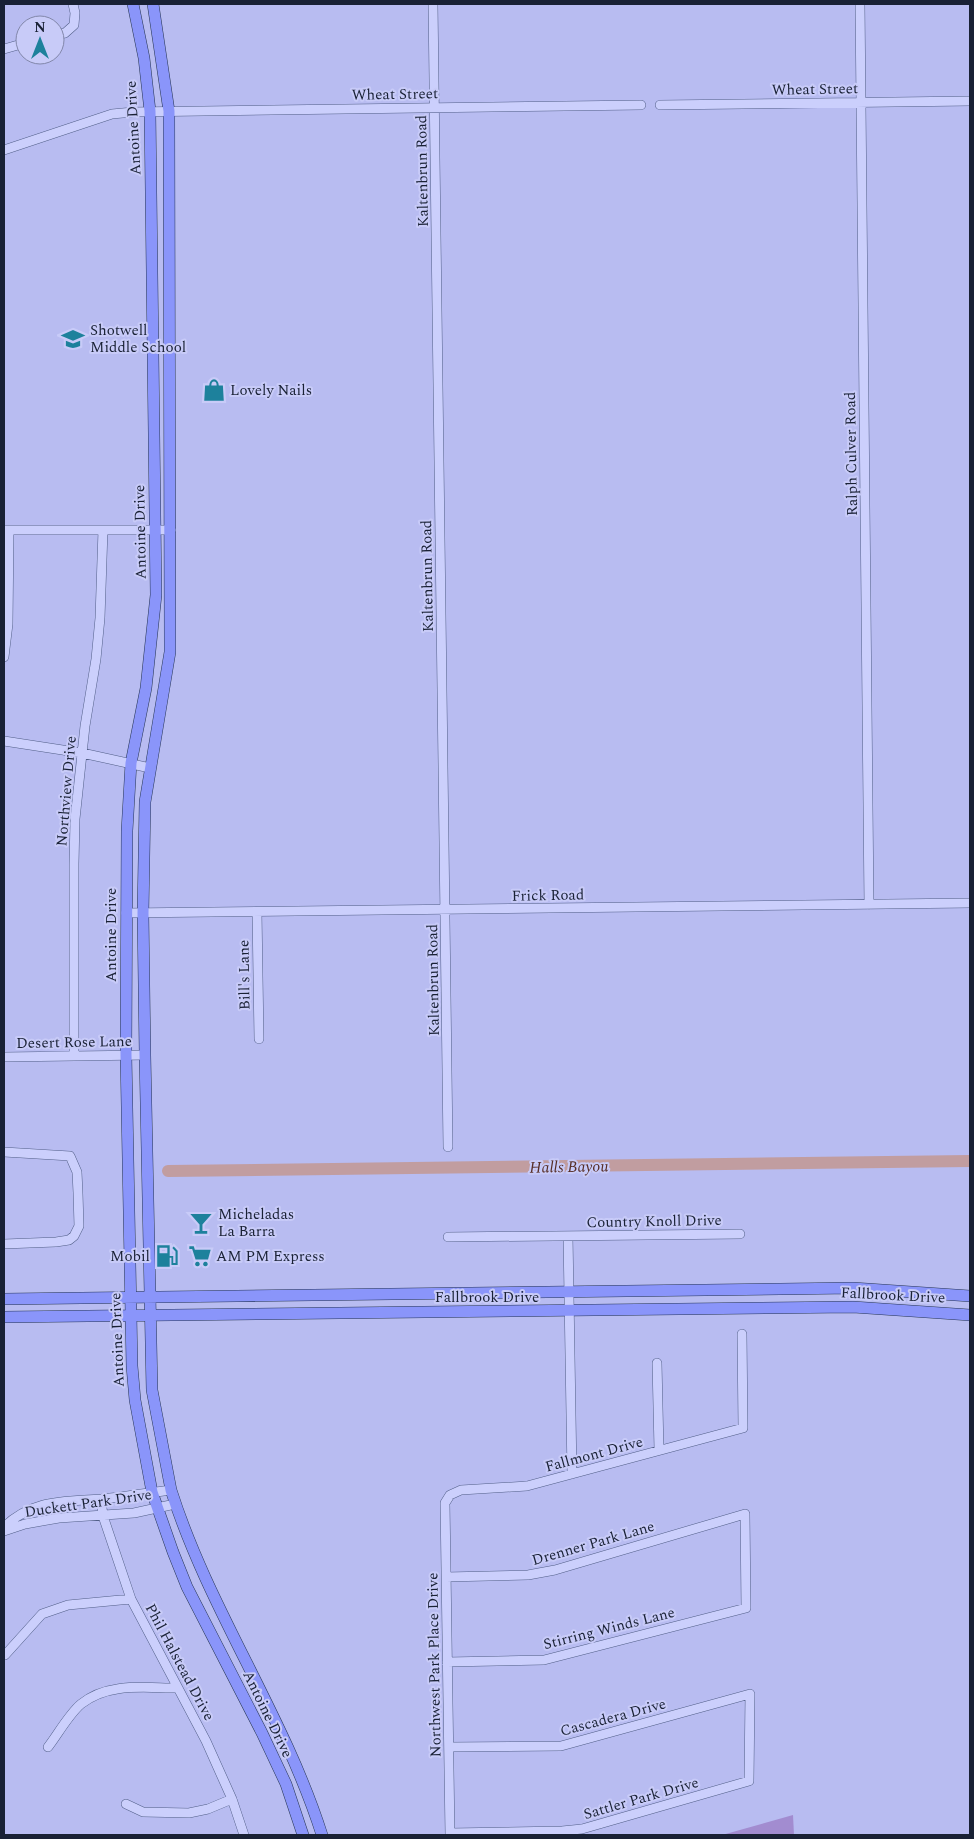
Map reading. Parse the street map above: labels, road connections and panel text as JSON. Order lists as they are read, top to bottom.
{
  "streets": {
    "main road": ["Antoine Drive", "Fallbrook Drive"],
    "street": [
      "Wheat Street",
      "Kaltenbrun Road",
      "Ralph Culver Road",
      "Northview Drive",
      "Frick Road",
      "Bill's Lane",
      "Desert Rose Lane",
      "Country Knoll Drive",
      "Fallmont Drive",
      "Duckett Park Drive",
      "Drenner Park Lane",
      "Stirring Winds Lane",
      "Phil Halstead Drive",
      "Northwest Park Place Drive",
      "Cascadera Drive",
      "Sattler Park Drive"
    ]
  },
  "crossings": [
    ["Wheat Street", "Antoine Drive"],
    ["Wheat Street", "Kaltenbrun Road"],
    ["Wheat Street", "Ralph Culver Road"],
    ["Antoine Drive", "Frick Road"],
    ["Antoine Drive", "Desert Rose Lane"],
    ["Antoine Drive", "Fallbrook Drive"],
    ["Antoine Drive", "Duckett Park Drive"],
    ["Kaltenbrun Road", "Frick Road"],
    ["Ralph Culver Road", "Frick Road"],
    ["Northview Drive", "Desert Rose Lane"],
    ["Frick Road", "Bill's Lane"],
    ["Country Knoll Drive", "Fallbrook Drive"],
    ["Country Knoll Drive", "Fallmont Drive"],
    ["Fallmont Drive", "Northwest Park Place Drive"],
    ["Duckett Park Drive", "Phil Halstead Drive"],
    ["Drenner Park Lane", "Stirring Winds Lane"],
    ["Drenner Park Lane", "Northwest Park Place Drive"],
    ["Stirring Winds Lane", "Northwest Park Place Drive"],
    ["Northwest Park Place Drive", "Cascadera Drive"],
    ["Northwest Park Place Drive", "Sattler Park Drive"],
    ["Cascadera Drive", "Sattler Park Drive"]
  ],
  "water": ["Halls Bayou"],
  "places": {
    "school or university": ["Shotwell Middle School"],
    "shop": ["Lovely Nails"],
    "bar": ["Micheladas La Barra"],
    "fuel station": ["Mobil"],
    "supermarket": ["AM PM Express"]
  },
  "north": "top"
}
